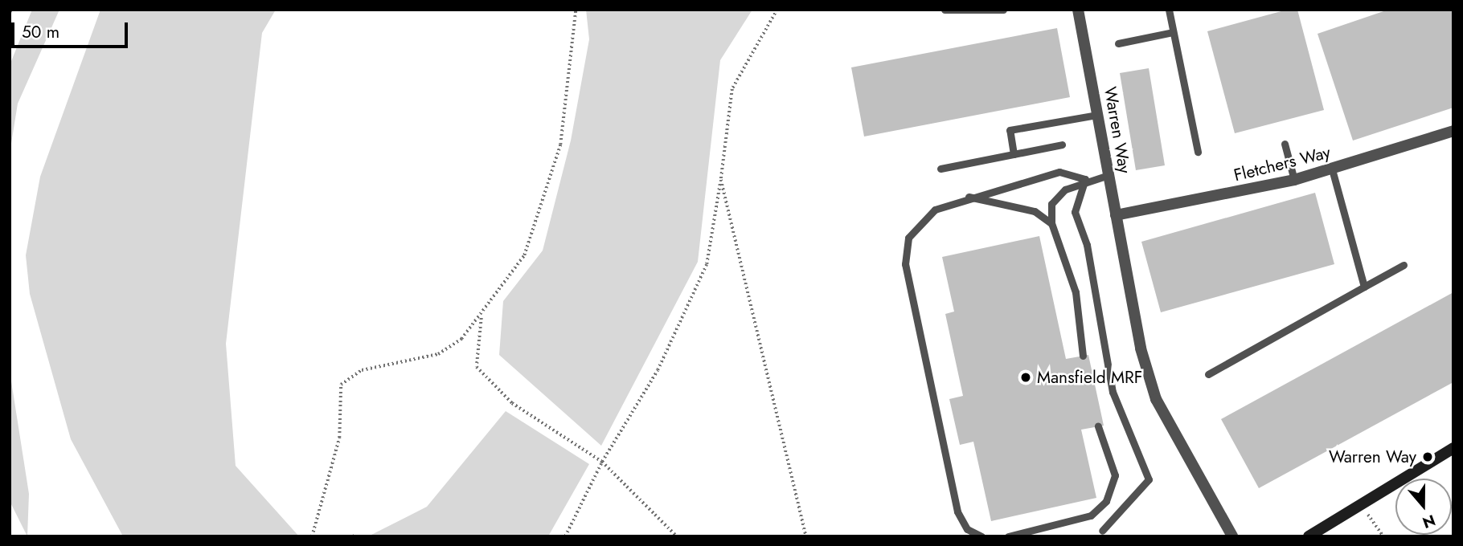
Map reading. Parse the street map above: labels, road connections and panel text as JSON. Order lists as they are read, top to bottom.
{
  "streets": {
    "street": ["Warren Way", "Fletchers Way"]
  },
  "crossings": [
    ["Warren Way", "Fletchers Way"]
  ],
  "places": ["Mansfield MRF", "Warren Way"],
  "scale_bar": "50 m",
  "north": "bottom"
}
